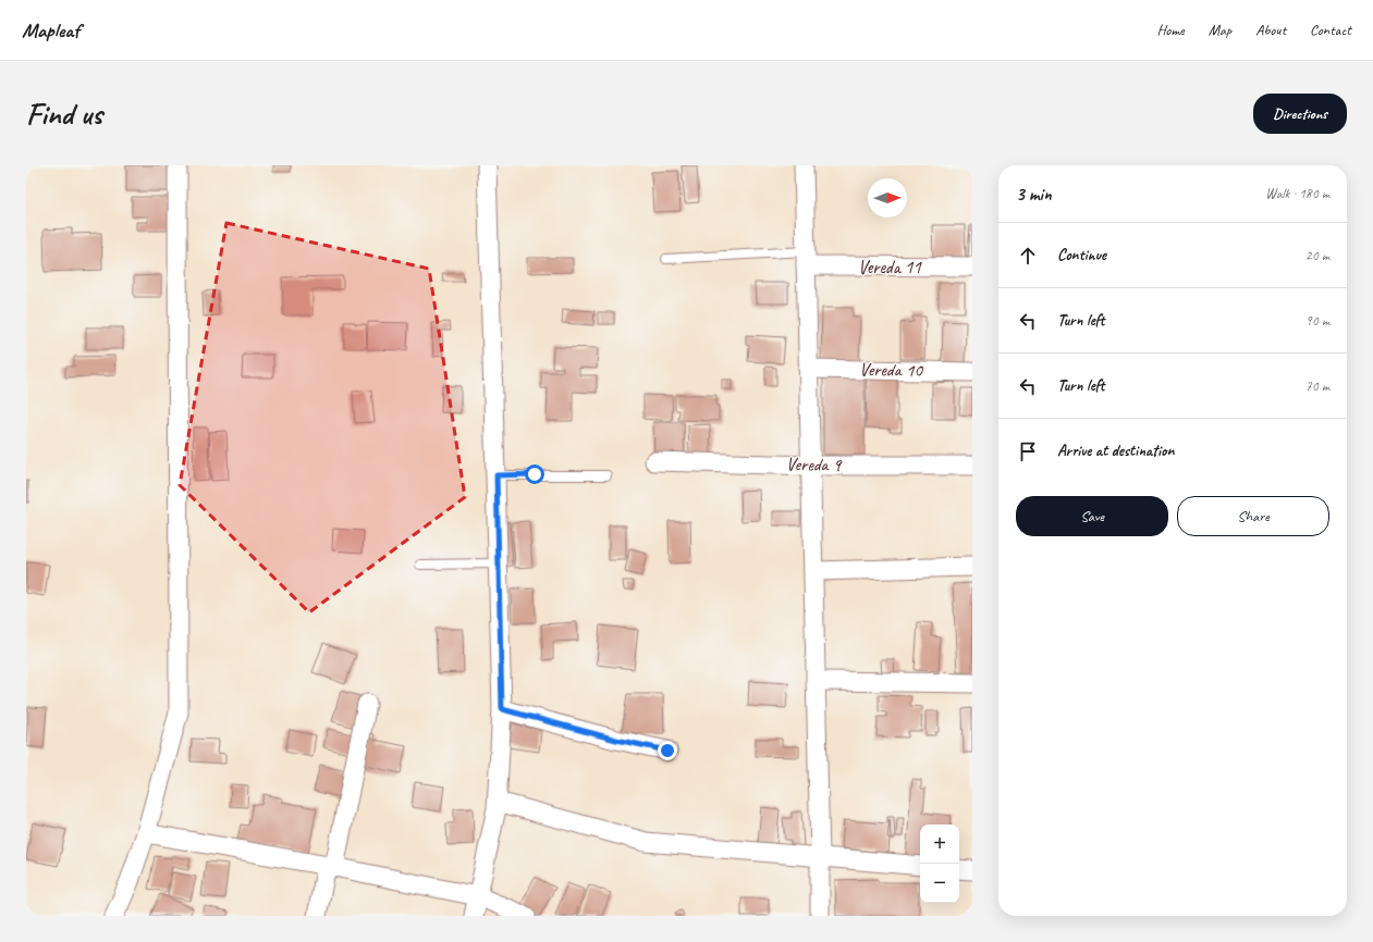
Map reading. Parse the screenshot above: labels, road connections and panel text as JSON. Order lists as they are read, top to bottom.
{
  "streets": {
    "street": ["Vereda 11", "Vereda 10", "Vereda 9"]
  },
  "north": "right",
  "page": {
    "header": "Mapleaf",
    "nav": [
      "Home",
      "Map",
      "About",
      "Contact"
    ],
    "buttons": [
      "Directions",
      ["Save", "Share"]
    ],
    "title": "Find us",
    "heading": ["3 min", "Walk · 180 m"],
    "list": [
      ["Continue", "20 m"],
      ["Turn left", "90 m"],
      ["Turn left", "70 m"],
      "Arrive at destination"
    ],
    "map_buttons": ["+", "−"]
  }
}
